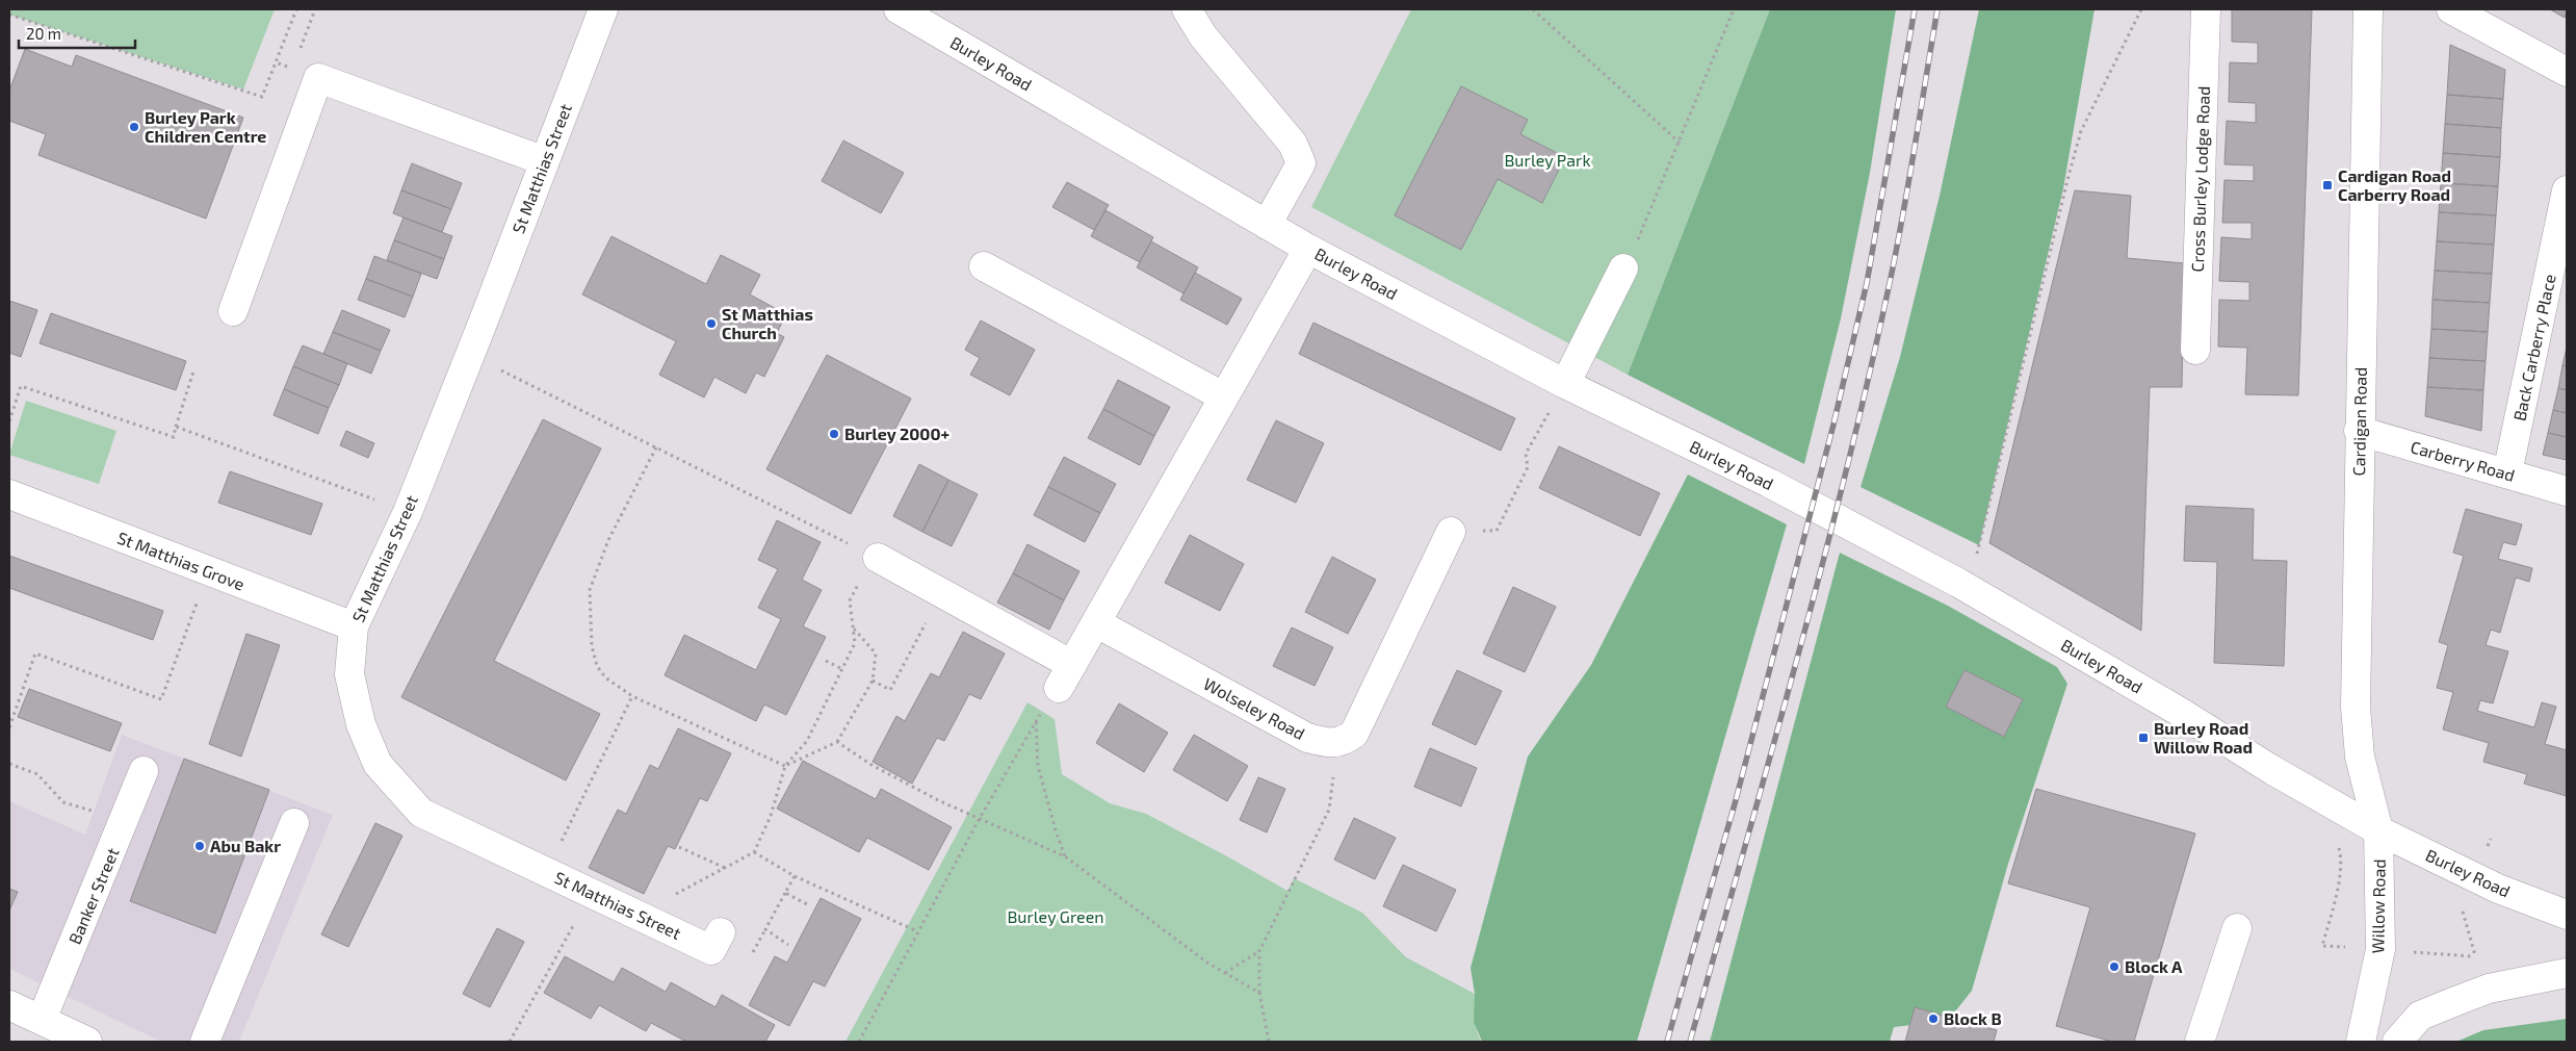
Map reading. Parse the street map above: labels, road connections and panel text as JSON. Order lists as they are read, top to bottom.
{
  "streets": {
    "street": [
      "Burley Road",
      "St Matthias Street",
      "Cross Burley Lodge Road",
      "Back Carberry Place",
      "Cardigan Road",
      "Carberry Road",
      "St Matthias Grove",
      "Wolseley Road",
      "Banker Street",
      "Willow Road"
    ]
  },
  "crossings": [
    ["Burley Road", "Cardigan Road"],
    ["Burley Road", "Willow Road"],
    ["St Matthias Street", "St Matthias Grove"],
    ["Back Carberry Place", "Carberry Road"],
    ["Cardigan Road", "Carberry Road"],
    ["Cardigan Road", "Willow Road"]
  ],
  "parks": ["Burley Park", "Burley Green"],
  "places": {
    "other": [
      "Burley Park Children Centre",
      "St Matthias Church",
      "Burley 2000+",
      "Abu Bakr",
      "Block A",
      "Block B"
    ],
    "transit": ["Cardigan Road Carberry Road", "Burley Road Willow Road"]
  },
  "scale_bar": "20 m"
}
